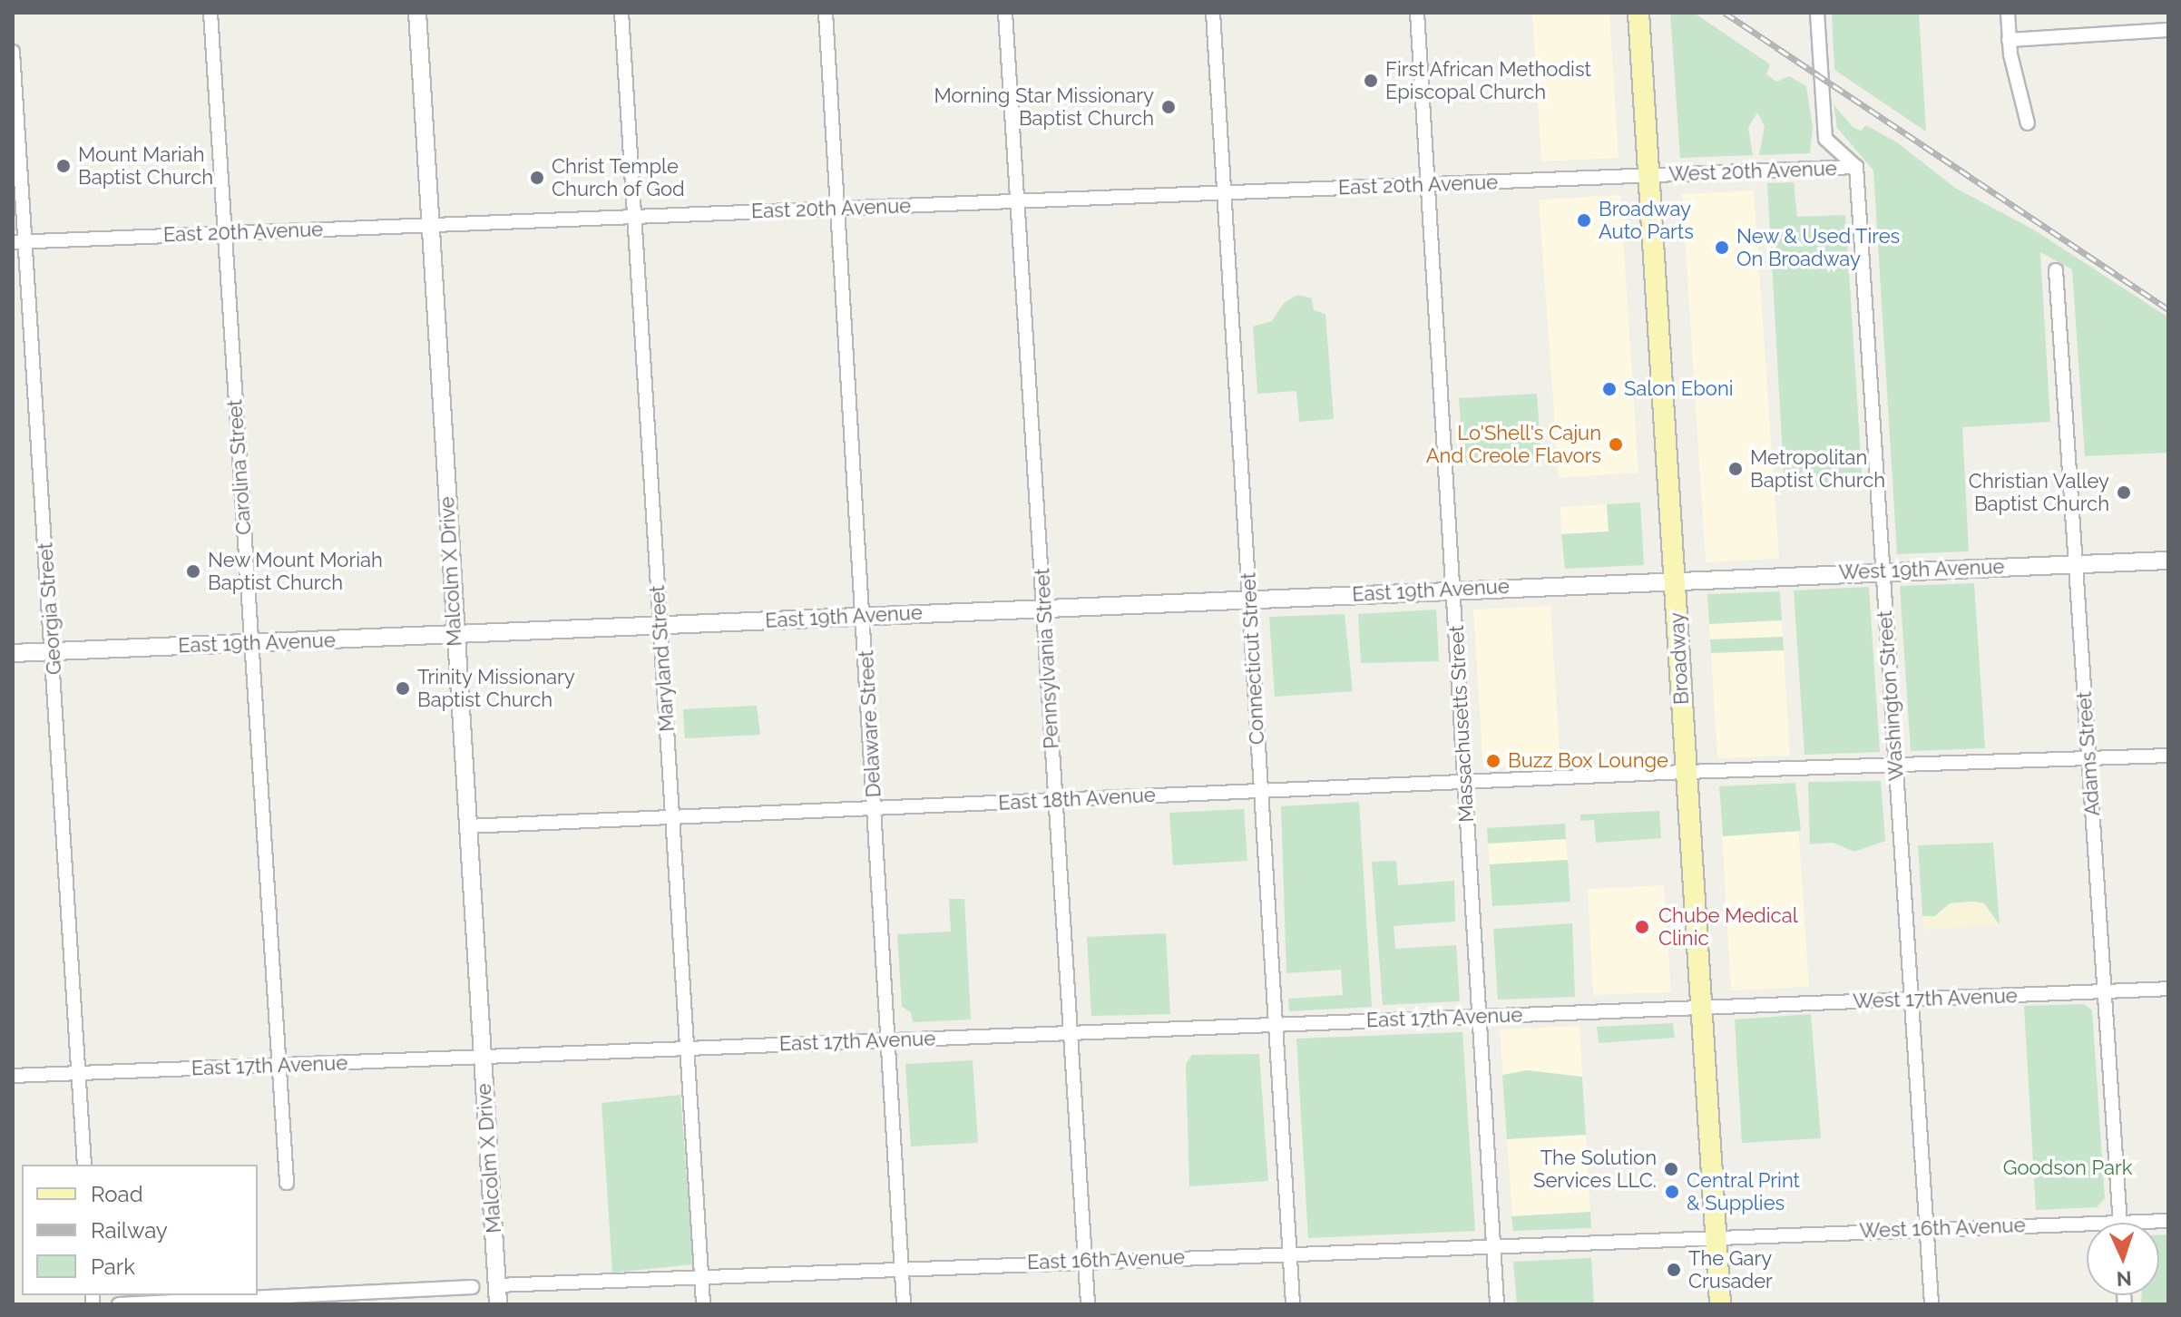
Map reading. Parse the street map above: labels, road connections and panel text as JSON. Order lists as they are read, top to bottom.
{
  "streets": {
    "main road": ["Broadway"],
    "street": [
      "West 20th Avenue",
      "East 20th Avenue",
      "Carolina Street",
      "West 19th Avenue",
      "Malcolm X Drive",
      "East 19th Avenue",
      "Georgia Street",
      "Maryland Street",
      "Pennsylvania Street",
      "Connecticut Street",
      "Washington Street",
      "Delaware Street",
      "Massachusetts Street",
      "Adams Street",
      "East 18th Avenue",
      "West 17th Avenue",
      "East 17th Avenue",
      "West 16th Avenue",
      "East 16th Avenue"
    ]
  },
  "crossings": [
    ["West 20th Avenue", "East 20th Avenue"],
    ["West 20th Avenue", "Broadway"],
    ["West 20th Avenue", "Washington Street"],
    ["East 20th Avenue", "Carolina Street"],
    ["East 20th Avenue", "Malcolm X Drive"],
    ["East 20th Avenue", "Georgia Street"],
    ["East 20th Avenue", "Maryland Street"],
    ["East 20th Avenue", "Pennsylvania Street"],
    ["East 20th Avenue", "Connecticut Street"],
    ["East 20th Avenue", "Broadway"],
    ["East 20th Avenue", "Delaware Street"],
    ["East 20th Avenue", "Massachusetts Street"],
    ["Carolina Street", "East 19th Avenue"],
    ["Carolina Street", "East 17th Avenue"],
    ["West 19th Avenue", "East 19th Avenue"],
    ["West 19th Avenue", "Broadway"],
    ["West 19th Avenue", "Washington Street"],
    ["West 19th Avenue", "Adams Street"],
    ["Malcolm X Drive", "East 19th Avenue"],
    ["Malcolm X Drive", "East 18th Avenue"],
    ["Malcolm X Drive", "East 17th Avenue"],
    ["Malcolm X Drive", "East 16th Avenue"],
    ["East 19th Avenue", "Georgia Street"],
    ["East 19th Avenue", "Maryland Street"],
    ["East 19th Avenue", "Pennsylvania Street"],
    ["East 19th Avenue", "Connecticut Street"],
    ["East 19th Avenue", "Broadway"],
    ["East 19th Avenue", "Delaware Street"],
    ["East 19th Avenue", "Massachusetts Street"],
    ["Georgia Street", "East 17th Avenue"],
    ["Maryland Street", "East 18th Avenue"],
    ["Maryland Street", "East 17th Avenue"],
    ["Maryland Street", "East 16th Avenue"],
    ["Pennsylvania Street", "East 18th Avenue"],
    ["Pennsylvania Street", "East 17th Avenue"],
    ["Pennsylvania Street", "East 16th Avenue"],
    ["Connecticut Street", "East 18th Avenue"],
    ["Connecticut Street", "East 17th Avenue"],
    ["Connecticut Street", "East 16th Avenue"],
    ["Broadway", "East 18th Avenue"],
    ["Broadway", "West 17th Avenue"],
    ["Broadway", "East 17th Avenue"],
    ["Broadway", "West 16th Avenue"],
    ["Broadway", "East 16th Avenue"],
    ["Washington Street", "East 18th Avenue"],
    ["Washington Street", "West 17th Avenue"],
    ["Washington Street", "West 16th Avenue"],
    ["Delaware Street", "East 18th Avenue"],
    ["Delaware Street", "East 17th Avenue"],
    ["Delaware Street", "East 16th Avenue"],
    ["Massachusetts Street", "East 18th Avenue"],
    ["Massachusetts Street", "East 17th Avenue"],
    ["Massachusetts Street", "East 16th Avenue"],
    ["Adams Street", "East 18th Avenue"],
    ["Adams Street", "West 17th Avenue"],
    ["Adams Street", "West 16th Avenue"],
    ["West 17th Avenue", "East 17th Avenue"],
    ["West 16th Avenue", "East 16th Avenue"]
  ],
  "parks": ["Goodson Park"],
  "places": [
    "First African Methodist Episcopal Church",
    "Morning Star Missionary Baptist Church",
    "Mount Mariah Baptist Church",
    "Christ Temple Church of God",
    "Broadway Auto Parts",
    "New & Used Tires On Broadway",
    "Salon Eboni",
    "Lo'Shell's Cajun And Creole Flavors",
    "Metropolitan Baptist Church",
    "Christian Valley Baptist Church",
    "New Mount Moriah Baptist Church",
    "Trinity Missionary Baptist Church",
    "Buzz Box Lounge",
    "Chube Medical Clinic",
    "The Solution Services LLC.",
    "Central Print & Supplies",
    "The Gary Crusader"
  ],
  "legend": ["Road", "Railway", "Park"],
  "north": "bottom"
}
